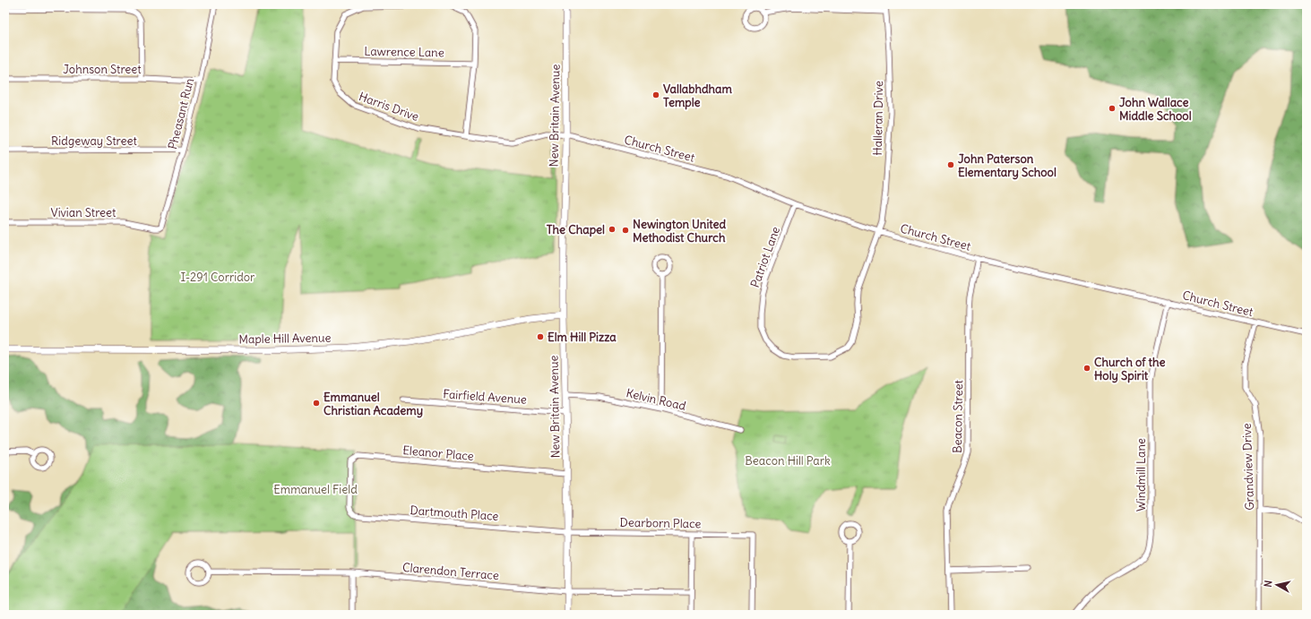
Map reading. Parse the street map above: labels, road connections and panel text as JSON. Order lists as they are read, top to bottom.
{
  "streets": {
    "main road": ["New Britain Avenue", "Maple Hill Avenue"],
    "street": [
      "Lawrence Lane",
      "Johnson Street",
      "Harris Drive",
      "Pheasant Run",
      "Halleran Drive",
      "Ridgeway Street",
      "Church Street",
      "Vivian Street",
      "Patriot Lane",
      "Fairfield Avenue",
      "Kelvin Road",
      "Beacon Street",
      "Eleanor Place",
      "Grandview Drive",
      "Windmill Lane",
      "Dartmouth Place",
      "Dearborn Place",
      "Clarendon Terrace"
    ]
  },
  "crossings": [
    ["Lawrence Lane", "Harris Drive"],
    ["Johnson Street", "Pheasant Run"],
    ["Harris Drive", "New Britain Avenue"],
    ["Harris Drive", "Church Street"],
    ["Pheasant Run", "Ridgeway Street"],
    ["Pheasant Run", "Vivian Street"],
    ["New Britain Avenue", "Church Street"],
    ["New Britain Avenue", "Maple Hill Avenue"],
    ["New Britain Avenue", "Fairfield Avenue"],
    ["New Britain Avenue", "Kelvin Road"],
    ["New Britain Avenue", "Eleanor Place"],
    ["New Britain Avenue", "Dartmouth Place"],
    ["New Britain Avenue", "Dearborn Place"],
    ["New Britain Avenue", "Clarendon Terrace"],
    ["Halleran Drive", "Church Street"],
    ["Halleran Drive", "Patriot Lane"],
    ["Church Street", "Patriot Lane"],
    ["Church Street", "Beacon Street"],
    ["Church Street", "Grandview Drive"],
    ["Church Street", "Windmill Lane"],
    ["Eleanor Place", "Dartmouth Place"],
    ["Dartmouth Place", "Dearborn Place"]
  ],
  "parks": ["I-291 Corridor", "Beacon Hill Park", "Emmanuel Field"],
  "places": [
    "Vallabhdham Temple",
    "John Wallace Middle School",
    "John Paterson Elementary School",
    "The Chapel",
    "Newington United Methodist Church",
    "Elm Hill Pizza",
    "Church of the Holy Spirit",
    "Emmanuel Christian Academy"
  ],
  "north": "left"
}
